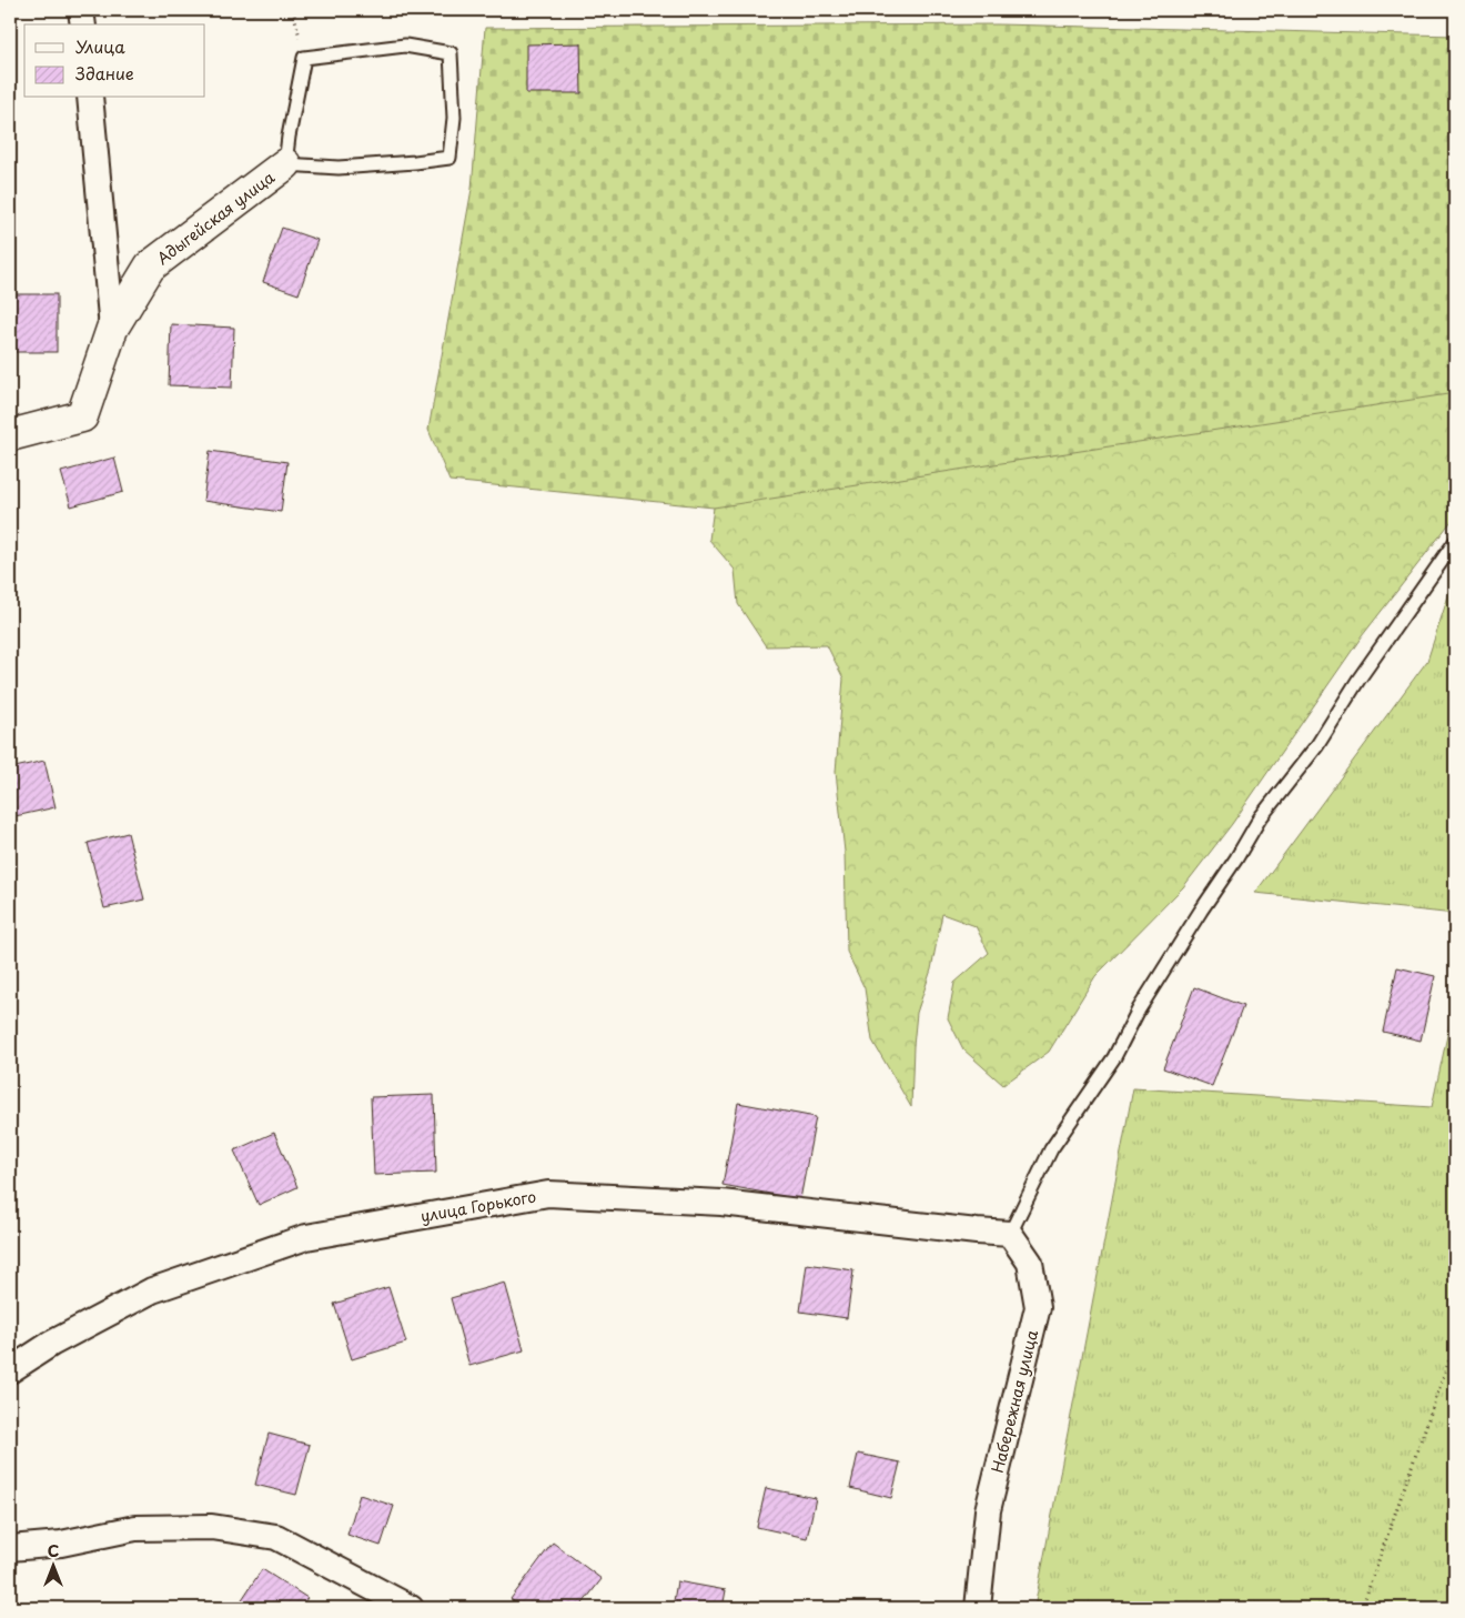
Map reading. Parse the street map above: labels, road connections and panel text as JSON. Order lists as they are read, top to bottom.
{
  "streets": {
    "street": ["Адыгейская улица", "улица Горького", "Набережная улица"]
  },
  "crossings": [
    ["улица Горького", "Набережная улица"]
  ],
  "legend": ["Улица", "Здание"],
  "north": "top"
}
